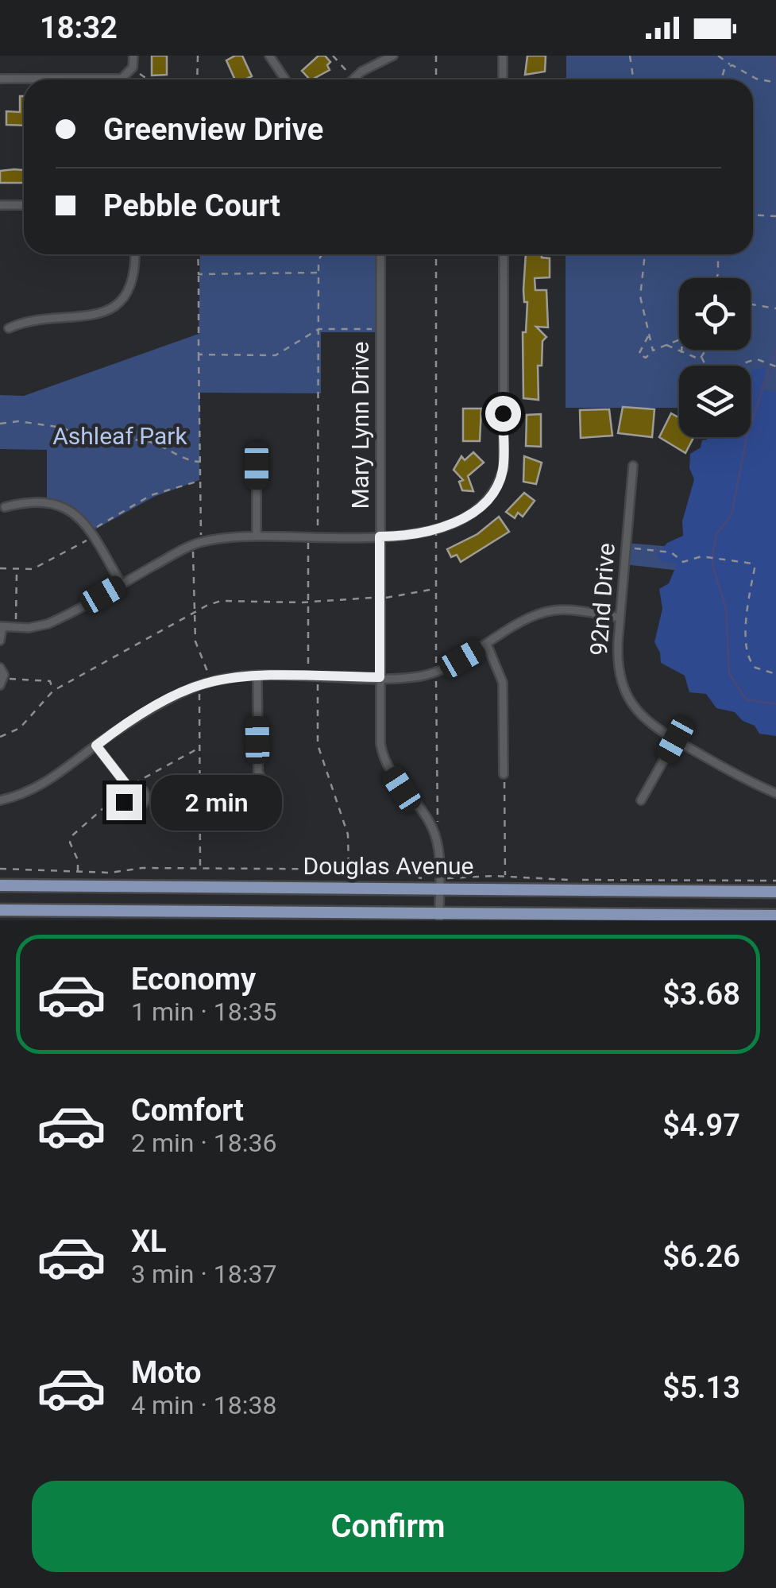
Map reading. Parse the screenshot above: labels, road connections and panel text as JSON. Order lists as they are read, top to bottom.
{
  "streets": {
    "main road": ["Douglas Avenue"],
    "street": ["Mary Lynn Drive", "92nd Drive"]
  },
  "crossings": [
    ["Mary Lynn Drive", "Douglas Avenue"]
  ],
  "parks": ["Ashleaf Park"],
  "page": {
    "status": "18:32",
    "banner": ["Greenview Drive", "Pebble Court"],
    "bubble": "2 min",
    "list": [
      {
        "name": "Economy",
        "note": "1 min · 18:35",
        "value": "$3.68"
      },
      {
        "name": "Comfort",
        "note": "2 min · 18:36",
        "value": "$4.97"
      },
      {
        "name": "XL",
        "note": "3 min · 18:37",
        "value": "$6.26"
      },
      {
        "name": "Moto",
        "note": "4 min · 18:38",
        "value": "$5.13"
      }
    ],
    "buttons": "Confirm"
  }
}
